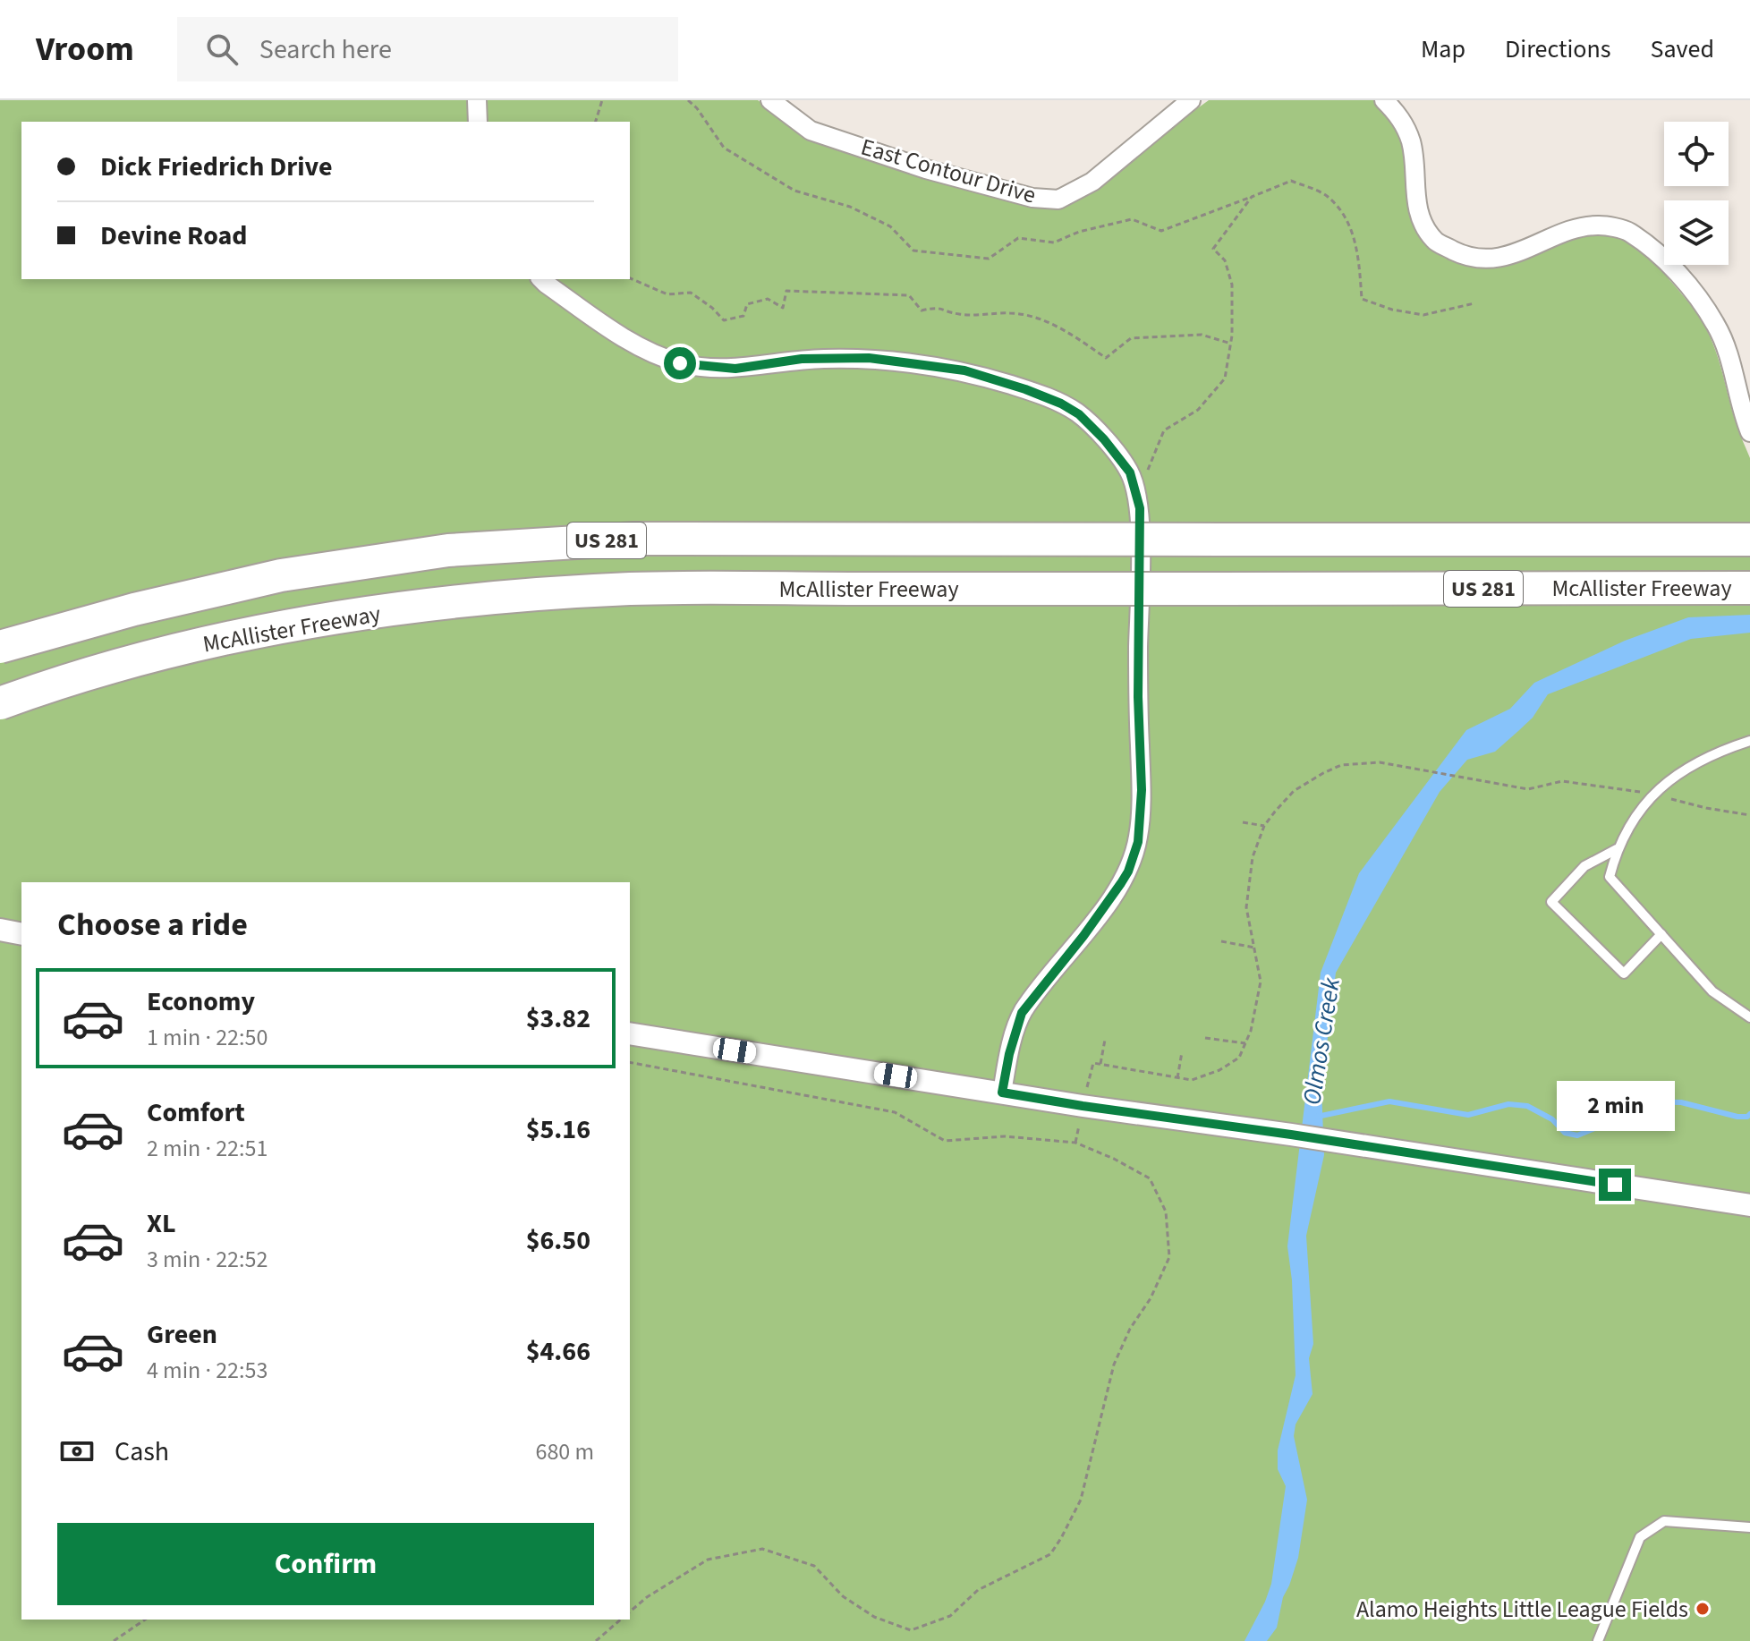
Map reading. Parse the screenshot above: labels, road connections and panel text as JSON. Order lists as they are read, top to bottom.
{
  "streets": {
    "highway": ["US 281", "McAllister Freeway"],
    "street": ["East Contour Drive"]
  },
  "water": ["Olmos Creek"],
  "places": ["Alamo Heights Little League Fields"],
  "page": {
    "header": "Vroom",
    "search": "Search here",
    "nav": ["Map", "Directions", "Saved"],
    "banner": ["Dick Friedrich Drive", "Devine Road"],
    "heading": "Choose a ride",
    "list": [
      {
        "name": "Economy",
        "note": "1 min · 22:50",
        "value": "$3.82"
      },
      {
        "name": "Comfort",
        "note": "2 min · 22:51",
        "value": "$5.16"
      },
      {
        "name": "XL",
        "note": "3 min · 22:52",
        "value": "$6.50"
      },
      {
        "name": "Green",
        "note": "4 min · 22:53",
        "value": "$4.66"
      }
    ],
    "bubble": "2 min",
    "pay": ["Cash", "680 m"],
    "buttons": "Confirm"
  }
}
